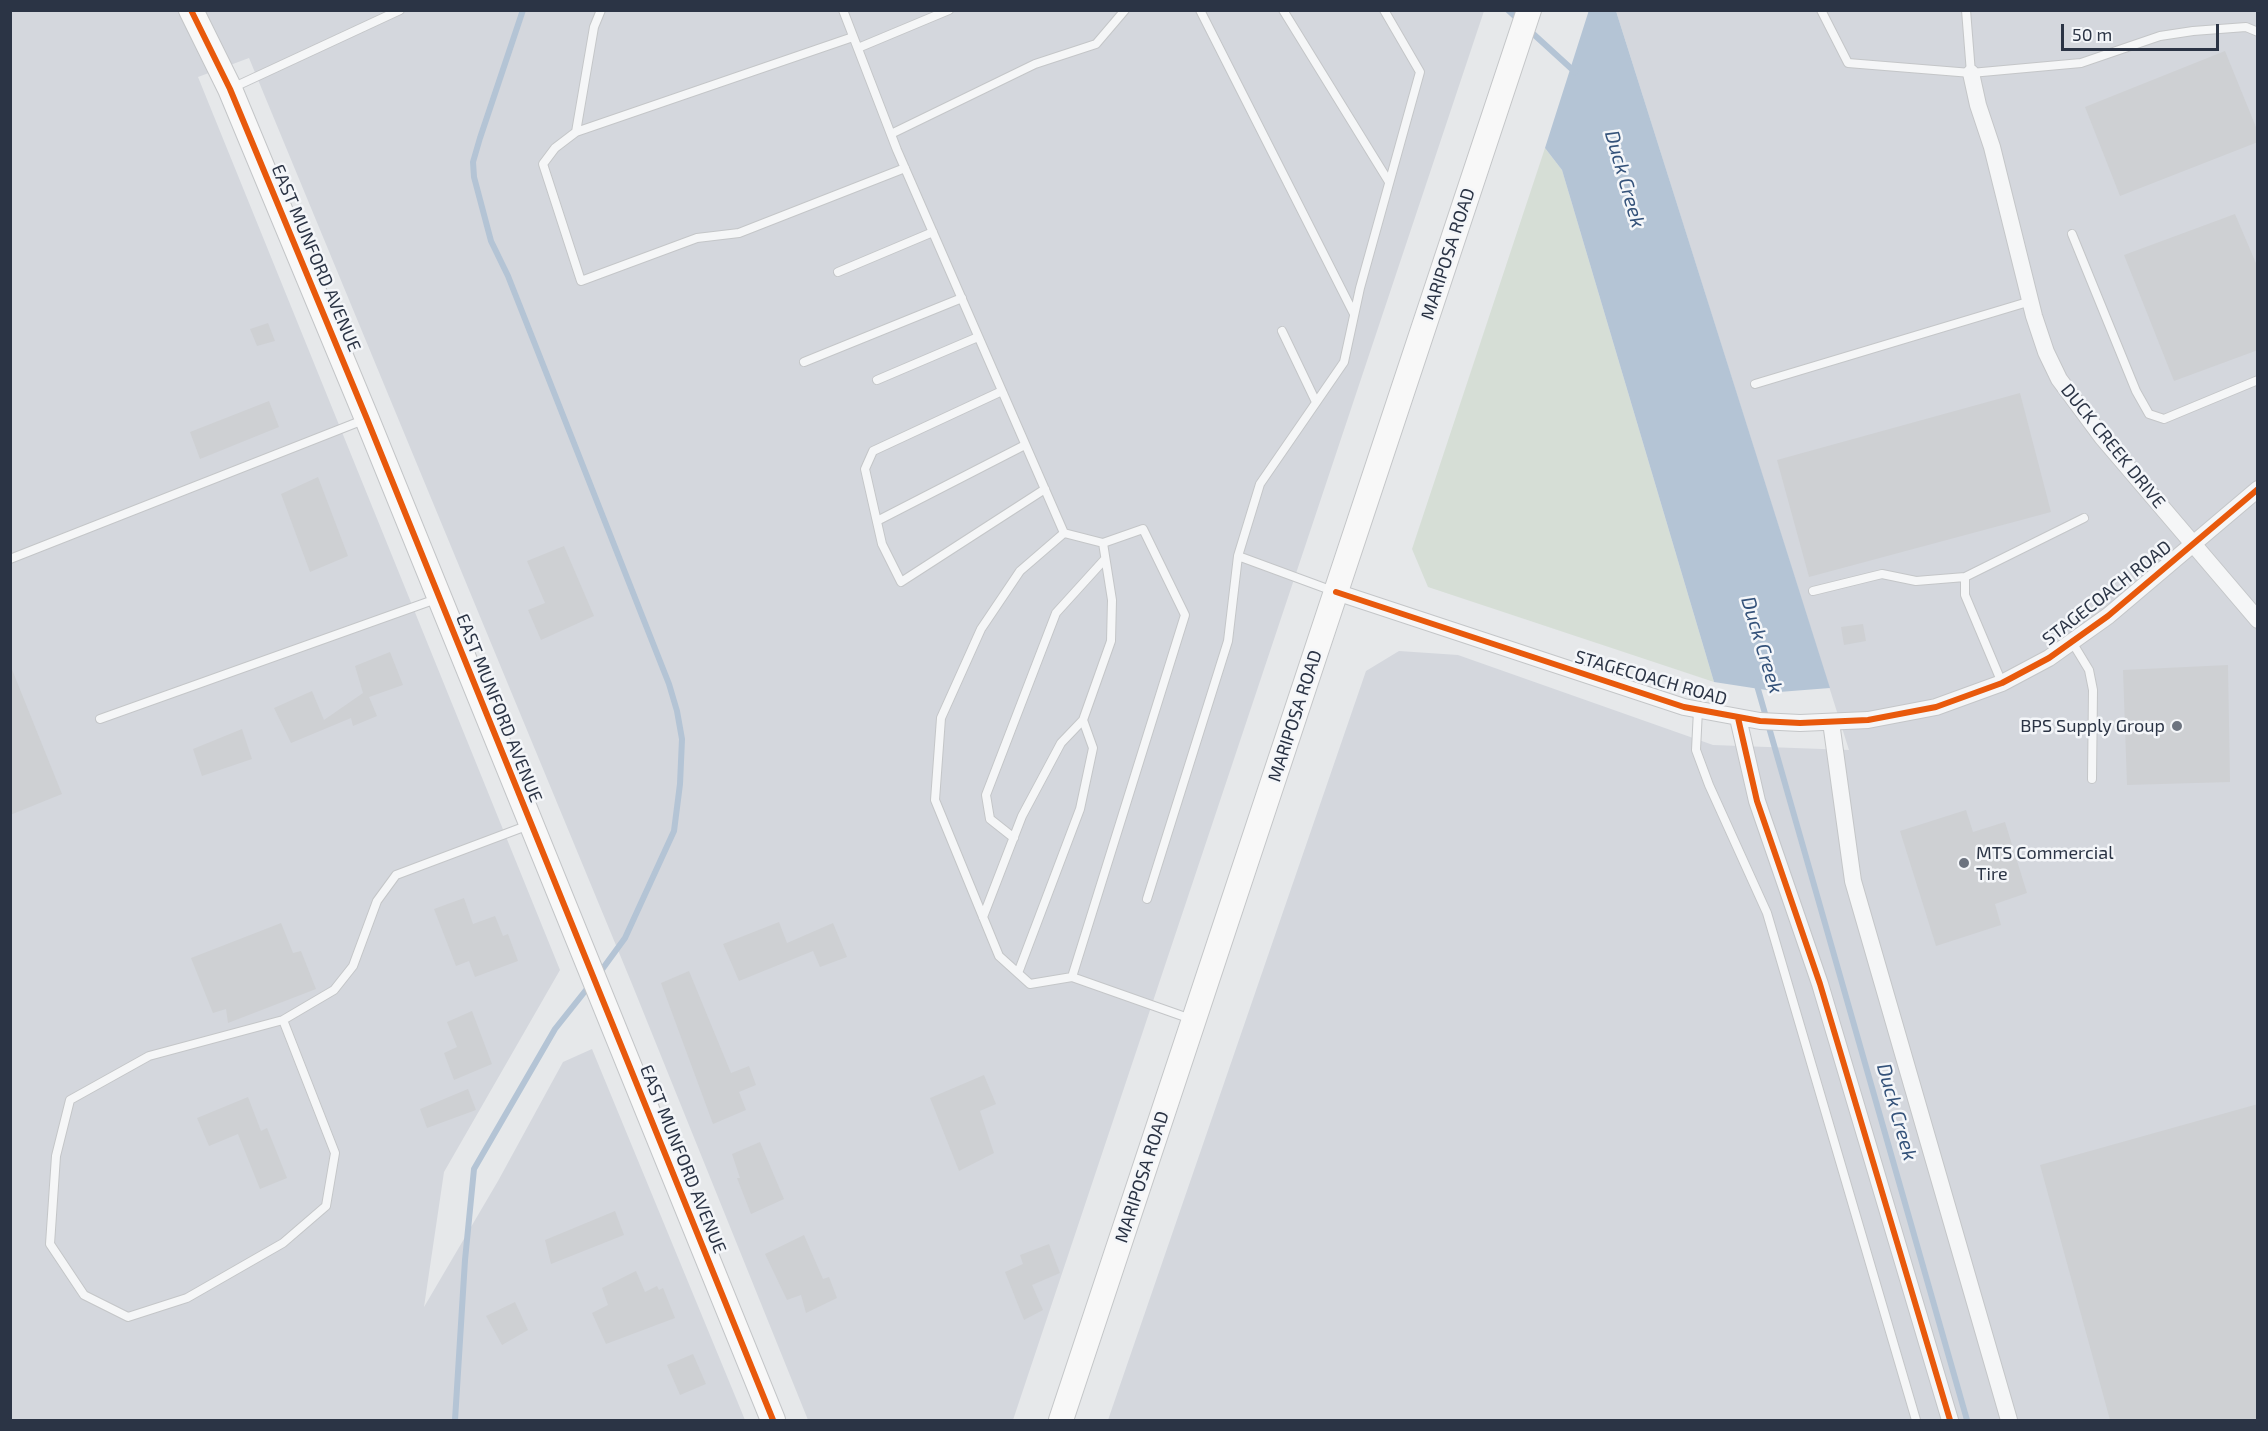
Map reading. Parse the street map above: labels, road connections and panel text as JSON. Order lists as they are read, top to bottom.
{
  "streets": {
    "street": [
      "MARIPOSA ROAD",
      "EAST MUNFORD AVENUE",
      "DUCK CREEK DRIVE",
      "STAGECOACH ROAD"
    ]
  },
  "crossings": [
    ["MARIPOSA ROAD", "STAGECOACH ROAD"],
    ["DUCK CREEK DRIVE", "STAGECOACH ROAD"]
  ],
  "water": ["Duck Creek"],
  "places": ["BPS Supply Group", "MTS Commercial Tire"],
  "scale_bar": "50 m"
}
